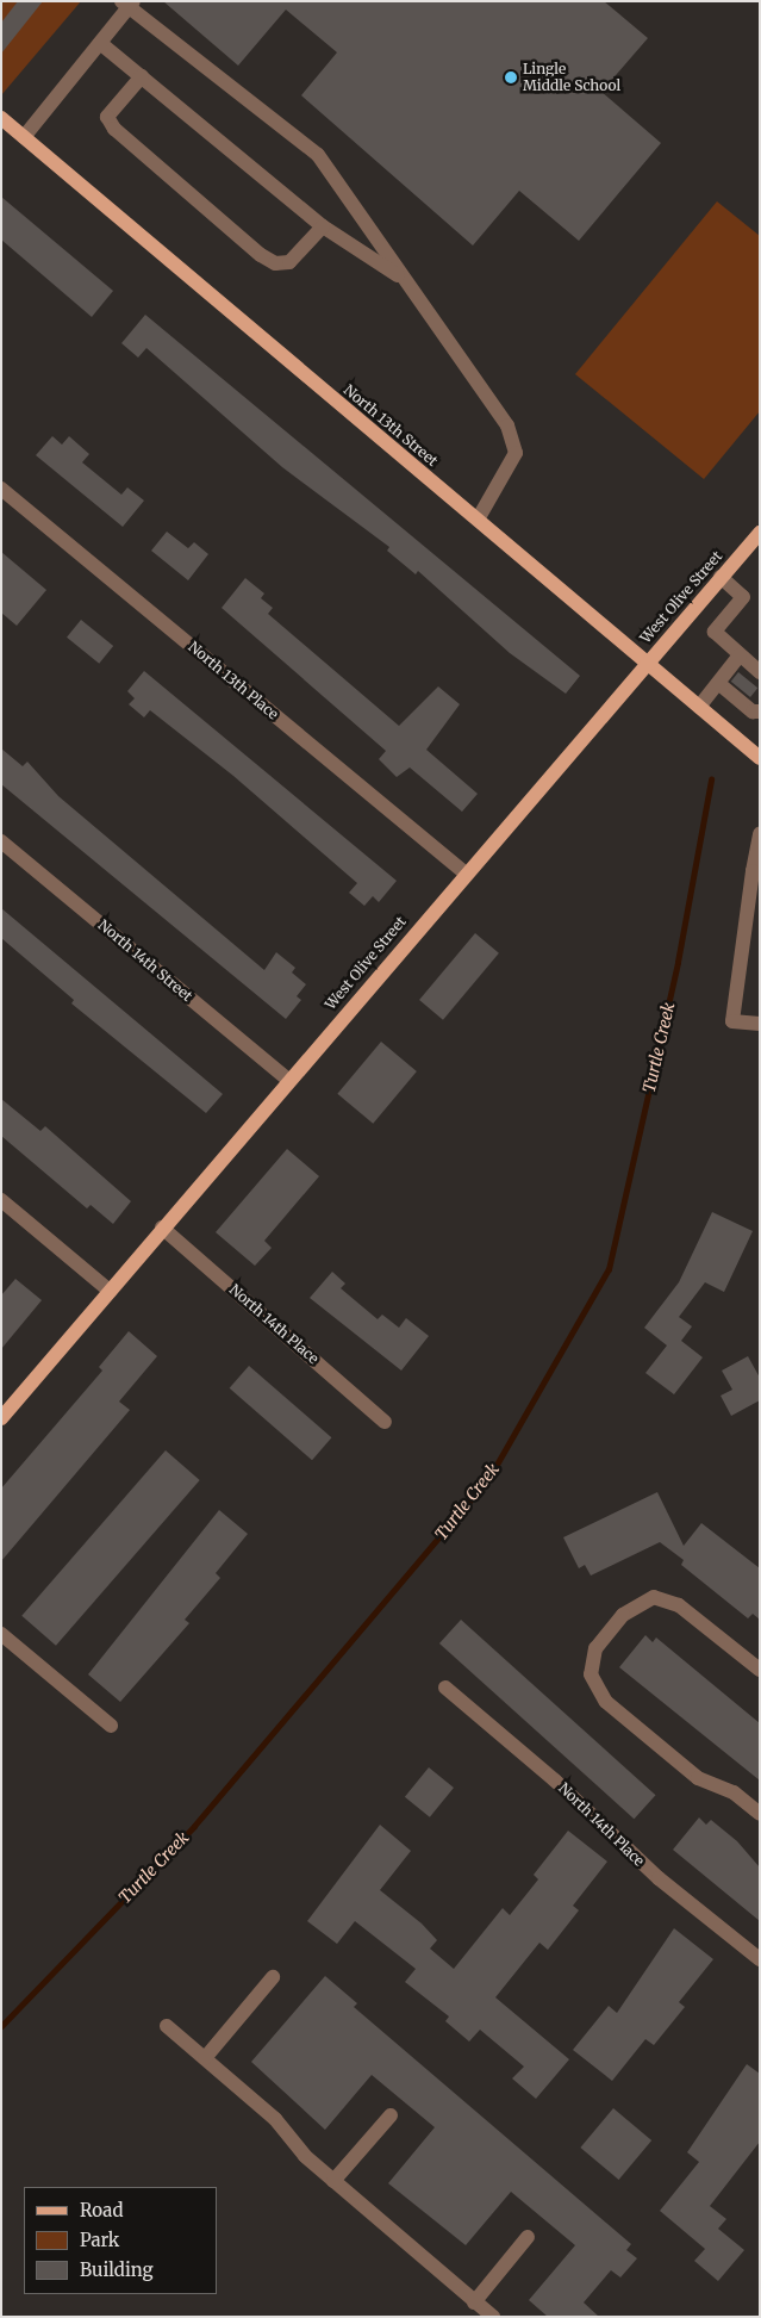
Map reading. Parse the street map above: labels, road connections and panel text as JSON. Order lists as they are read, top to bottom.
{
  "streets": {
    "main road": ["North 13th Street", "West Olive Street"],
    "street": ["North 13th Place", "North 14th Street", "North 14th Place"]
  },
  "crossings": [
    ["North 13th Street", "West Olive Street"],
    ["West Olive Street", "North 13th Place"],
    ["West Olive Street", "North 14th Street"],
    ["West Olive Street", "North 14th Place"]
  ],
  "water": ["Turtle Creek"],
  "places": ["Lingle Middle School"],
  "legend": ["Road", "Park", "Building"]
}
